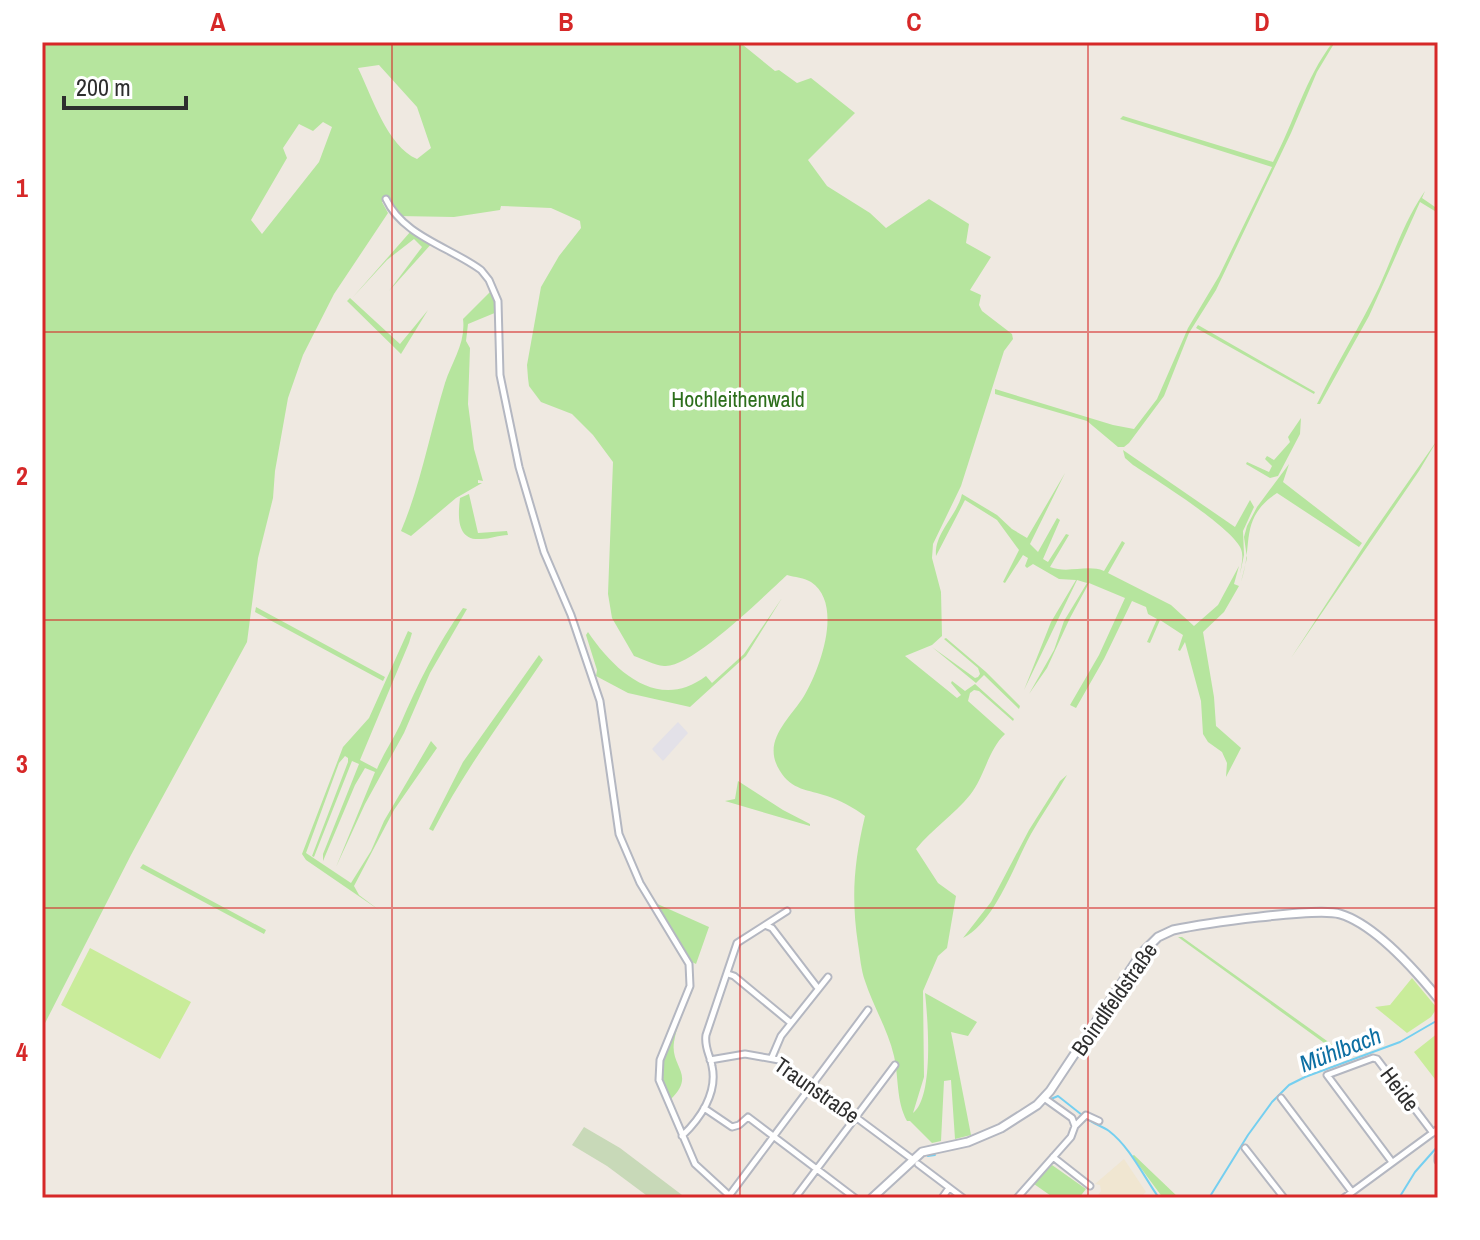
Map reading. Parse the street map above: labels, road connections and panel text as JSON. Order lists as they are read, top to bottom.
{
  "streets": {
    "street": ["Boindlfeldstraße", "Heide", "Traunstraße"]
  },
  "crossings": [
    ["Boindlfeldstraße", "Traunstraße"]
  ],
  "water": ["Mühlbach"],
  "parks": ["Hochleithenwald"],
  "scale_bar": "200 m",
  "grid": {
    "columns": [
      "A",
      "B",
      "C",
      "D"
    ],
    "rows": [
      "1",
      "2",
      "3",
      "4"
    ]
  }
}
